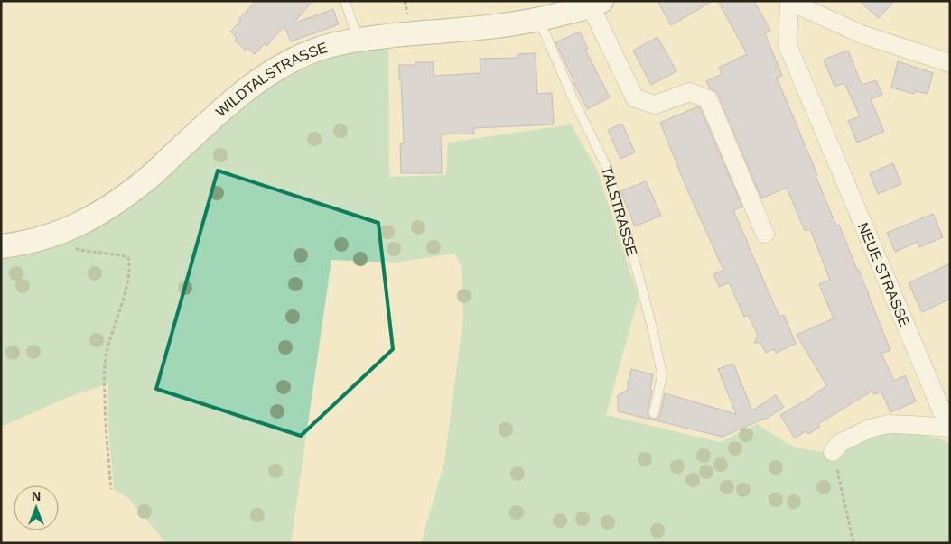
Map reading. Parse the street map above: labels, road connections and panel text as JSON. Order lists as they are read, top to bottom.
{
  "streets": {
    "street": ["WILDTALSTRASSE", "NEUE STRASSE"],
    "lane": ["TALSTRASSE"]
  },
  "crossings": [
    ["WILDTALSTRASSE", "TALSTRASSE"]
  ],
  "north": "top"
}
